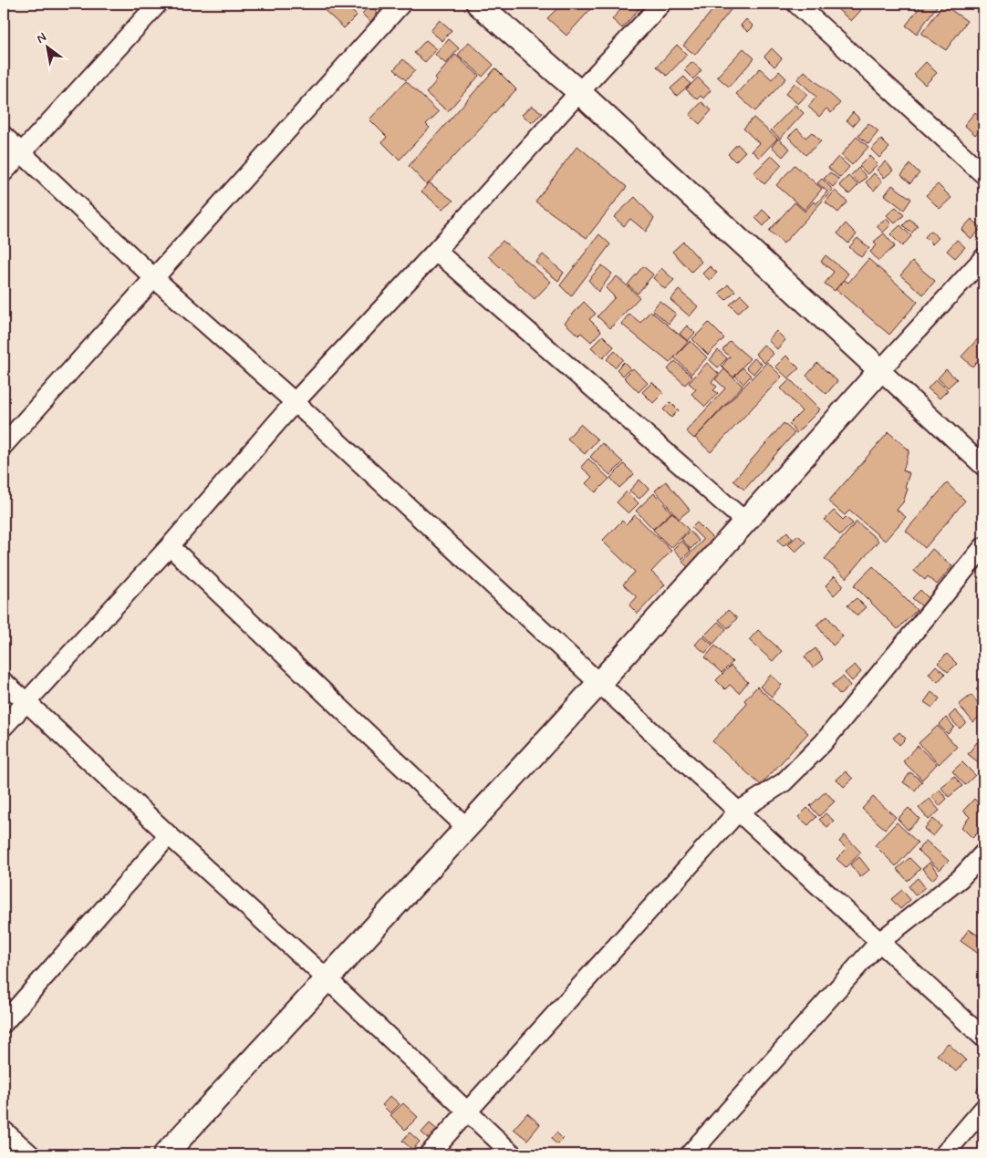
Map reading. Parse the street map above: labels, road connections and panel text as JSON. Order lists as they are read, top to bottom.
{
  "north": "top left"
}
